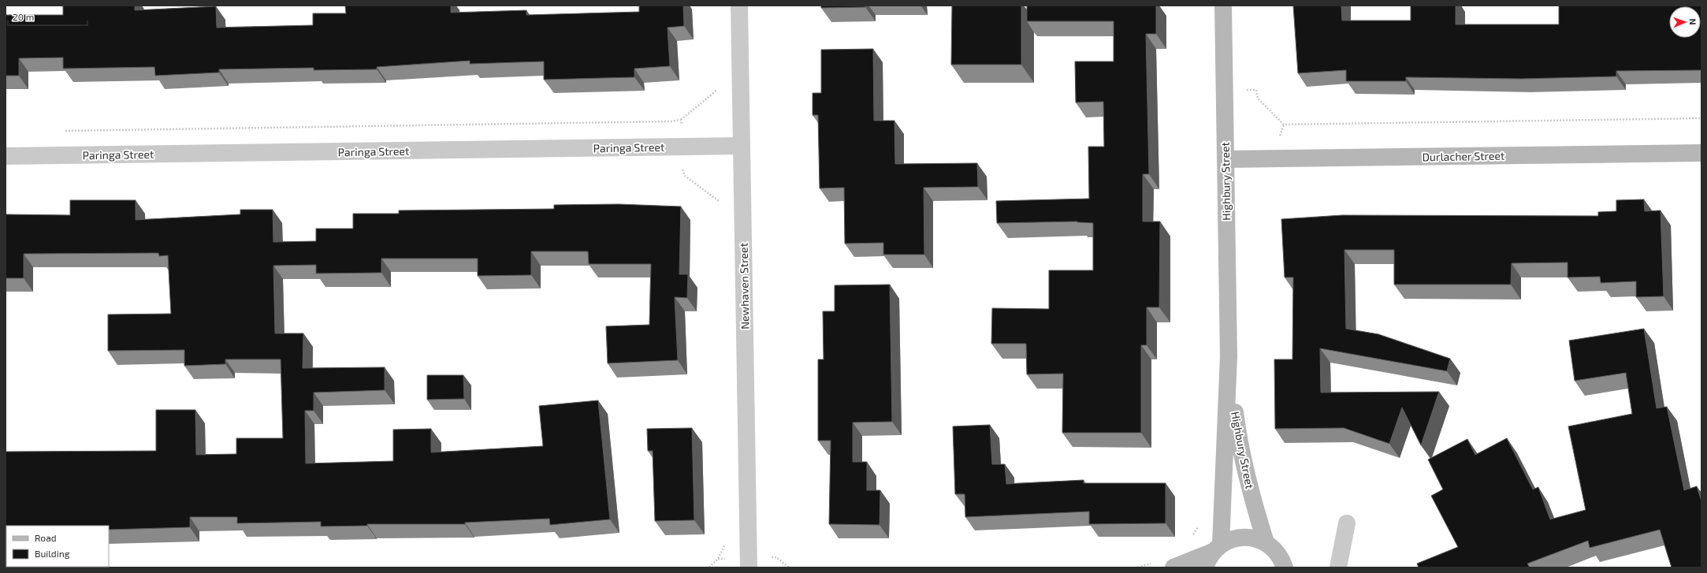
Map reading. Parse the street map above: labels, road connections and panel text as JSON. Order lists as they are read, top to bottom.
{
  "streets": {
    "street": [
      "Paringa Street",
      "Durlacher Street",
      "Highbury Street",
      "Newhaven Street"
    ]
  },
  "crossings": [
    ["Paringa Street", "Newhaven Street"],
    ["Durlacher Street", "Highbury Street"]
  ],
  "legend": ["Road", "Building"],
  "scale_bar": "20 m",
  "north": "right"
}
